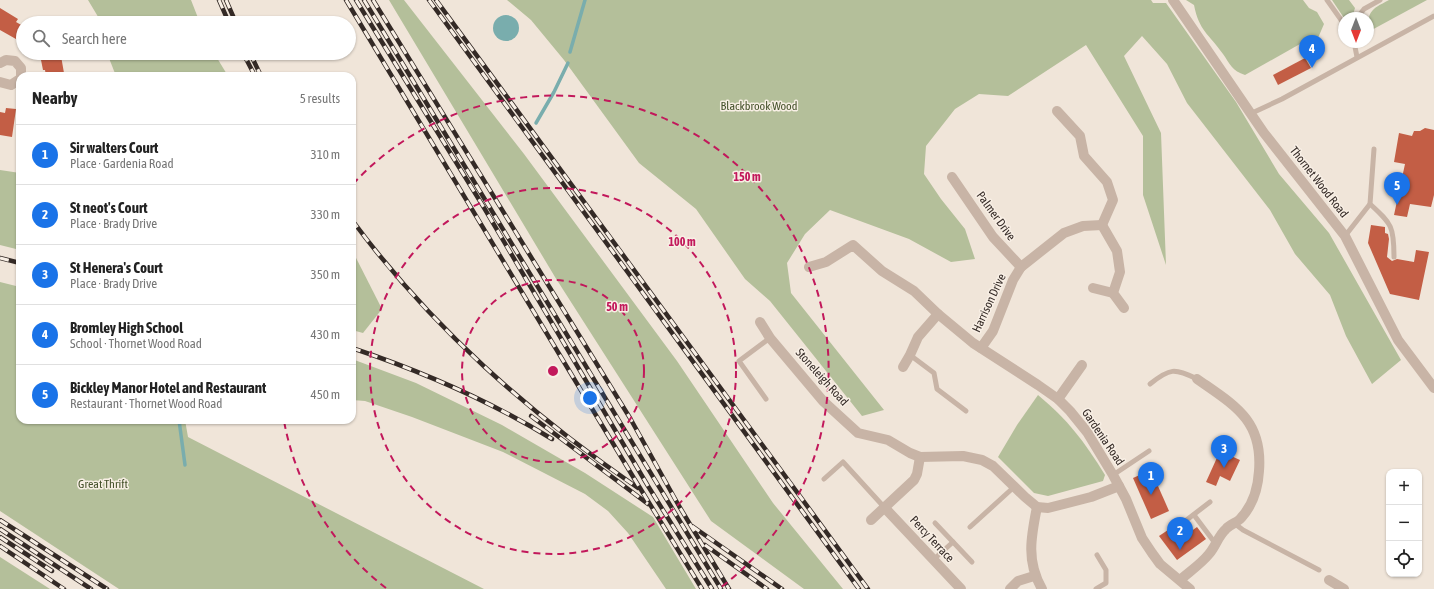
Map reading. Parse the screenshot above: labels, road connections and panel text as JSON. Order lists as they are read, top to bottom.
{
  "streets": {
    "street": [
      "Thornet Wood Road",
      "Palmer Drive",
      "Harrison Drive",
      "Stoneleigh Road",
      "Gardenia Road",
      "Percy Terrace"
    ]
  },
  "crossings": [
    ["Palmer Drive", "Harrison Drive"],
    ["Harrison Drive", "Gardenia Road"]
  ],
  "parks": ["Blackbrook Wood", "Great Thrift"],
  "north": "bottom",
  "page": {
    "search": "Search here",
    "pins": [
      "4",
      "5",
      "3",
      "1",
      "2"
    ],
    "heading": ["Nearby", "5 results"],
    "list": [
      {
        "mark": "1",
        "name": "Sir walters Court",
        "note": "Place · Gardenia Road",
        "value": "310 m"
      },
      {
        "mark": "2",
        "name": "St neot's Court",
        "note": "Place · Brady Drive",
        "value": "330 m"
      },
      {
        "mark": "3",
        "name": "St Henera's Court",
        "note": "Place · Brady Drive",
        "value": "350 m"
      },
      {
        "mark": "4",
        "name": "Bromley High School",
        "note": "School · Thornet Wood Road",
        "value": "430 m"
      },
      {
        "mark": "5",
        "name": "Bickley Manor Hotel and Restaurant",
        "note": "Restaurant · Thornet Wood Road",
        "value": "450 m"
      }
    ],
    "map_buttons": ["+", "−"]
  },
  "rings": ["150 m", "100 m", "50 m"]
}
